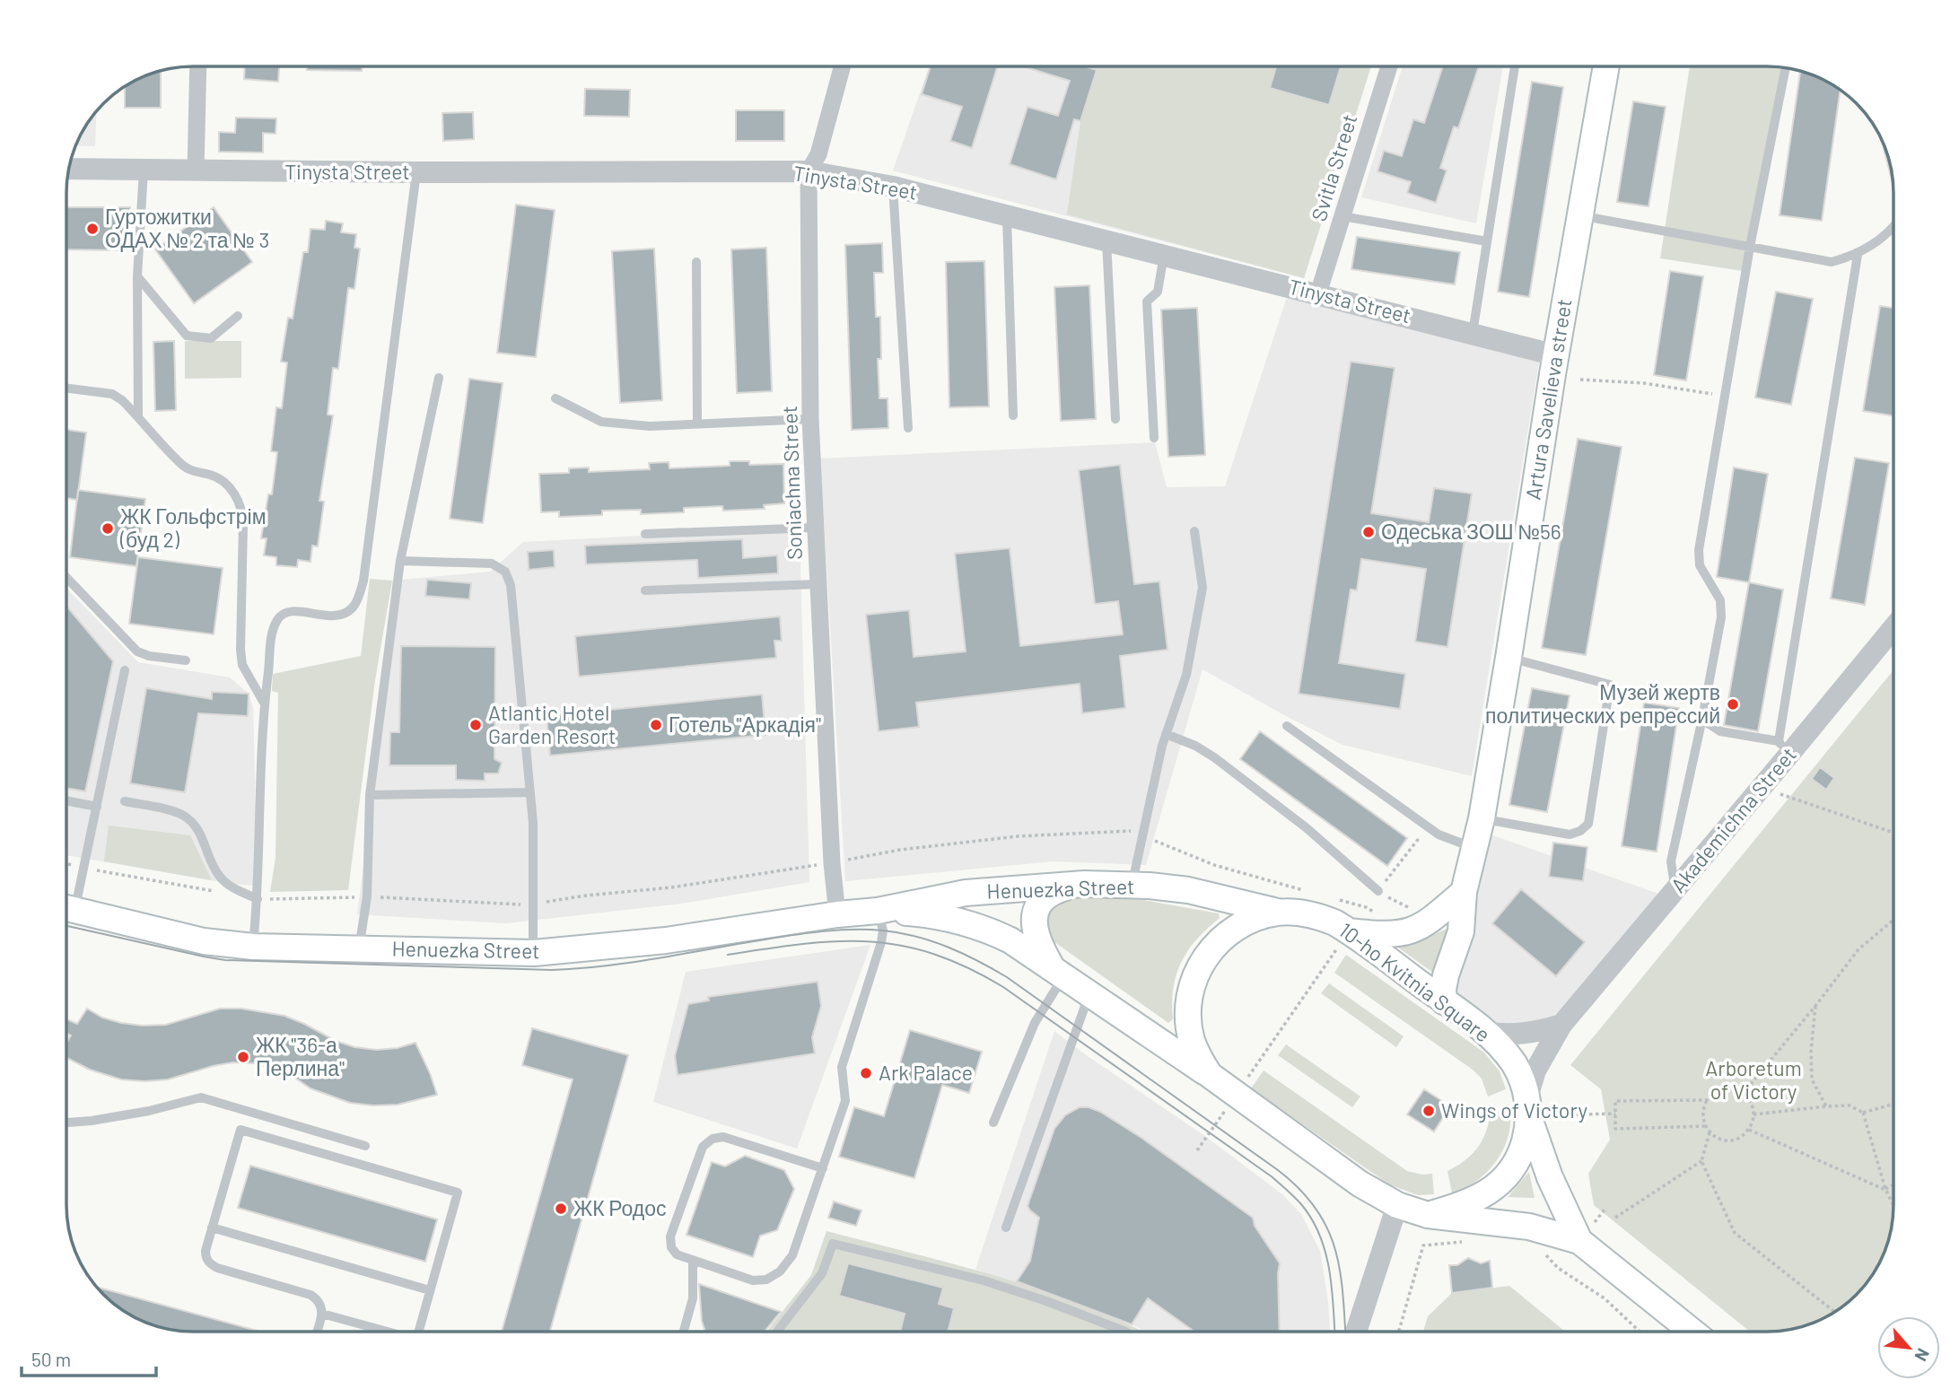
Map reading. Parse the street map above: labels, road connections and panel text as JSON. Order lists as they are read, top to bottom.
{
  "streets": {
    "main road": ["Artura Savelieva street", "Henuezka Street", "10-ho Kvitnia Square"],
    "street": [
      "Svitla Street",
      "Tinysta Street",
      "Soniachna Street",
      "Akademichna Street"
    ]
  },
  "crossings": [
    ["Svitla Street", "Tinysta Street"],
    ["Tinysta Street", "Artura Savelieva street"],
    ["Tinysta Street", "Soniachna Street"],
    ["Artura Savelieva street", "10-ho Kvitnia Square"],
    ["Soniachna Street", "Henuezka Street"],
    ["Akademichna Street", "10-ho Kvitnia Square"],
    ["Henuezka Street", "10-ho Kvitnia Square"]
  ],
  "parks": ["Arboretum of Victory"],
  "places": [
    "Гуртожитки ОДАХ № 2 та № 3",
    "ЖК Гольфстрім (буд 2)",
    "Одеська ЗОШ №56",
    "Музей жертв политических репрессий",
    "Atlantic Hotel Garden Resort",
    "Готель \"Аркадія\"",
    "ЖК \"36-а Перлина\"",
    "Ark Palace",
    "Wings of Victory",
    "ЖК Родос"
  ],
  "scale_bar": "50 m",
  "north": "bottom right"
}
